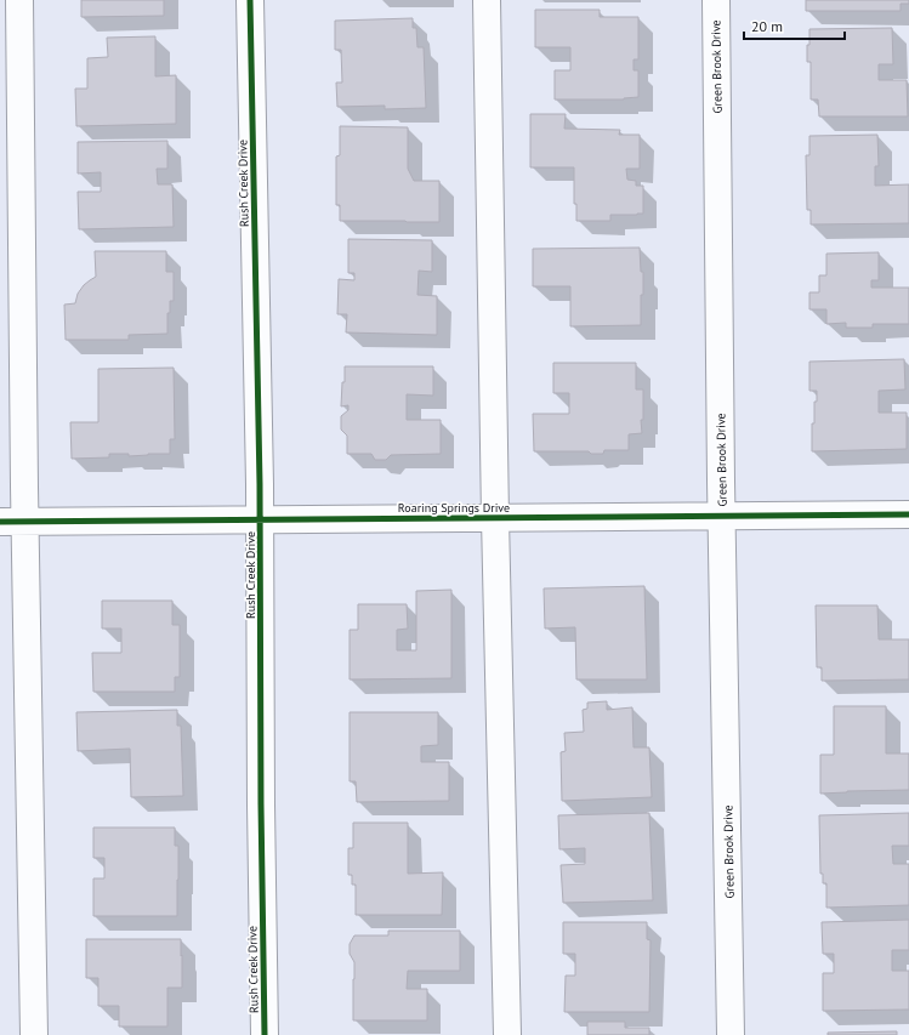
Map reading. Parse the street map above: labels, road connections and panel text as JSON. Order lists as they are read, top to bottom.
{
  "streets": {
    "street": ["Green Brook Drive", "Rush Creek Drive", "Roaring Springs Drive"]
  },
  "crossings": [
    ["Green Brook Drive", "Roaring Springs Drive"],
    ["Rush Creek Drive", "Roaring Springs Drive"]
  ],
  "scale_bar": "20 m"
}
